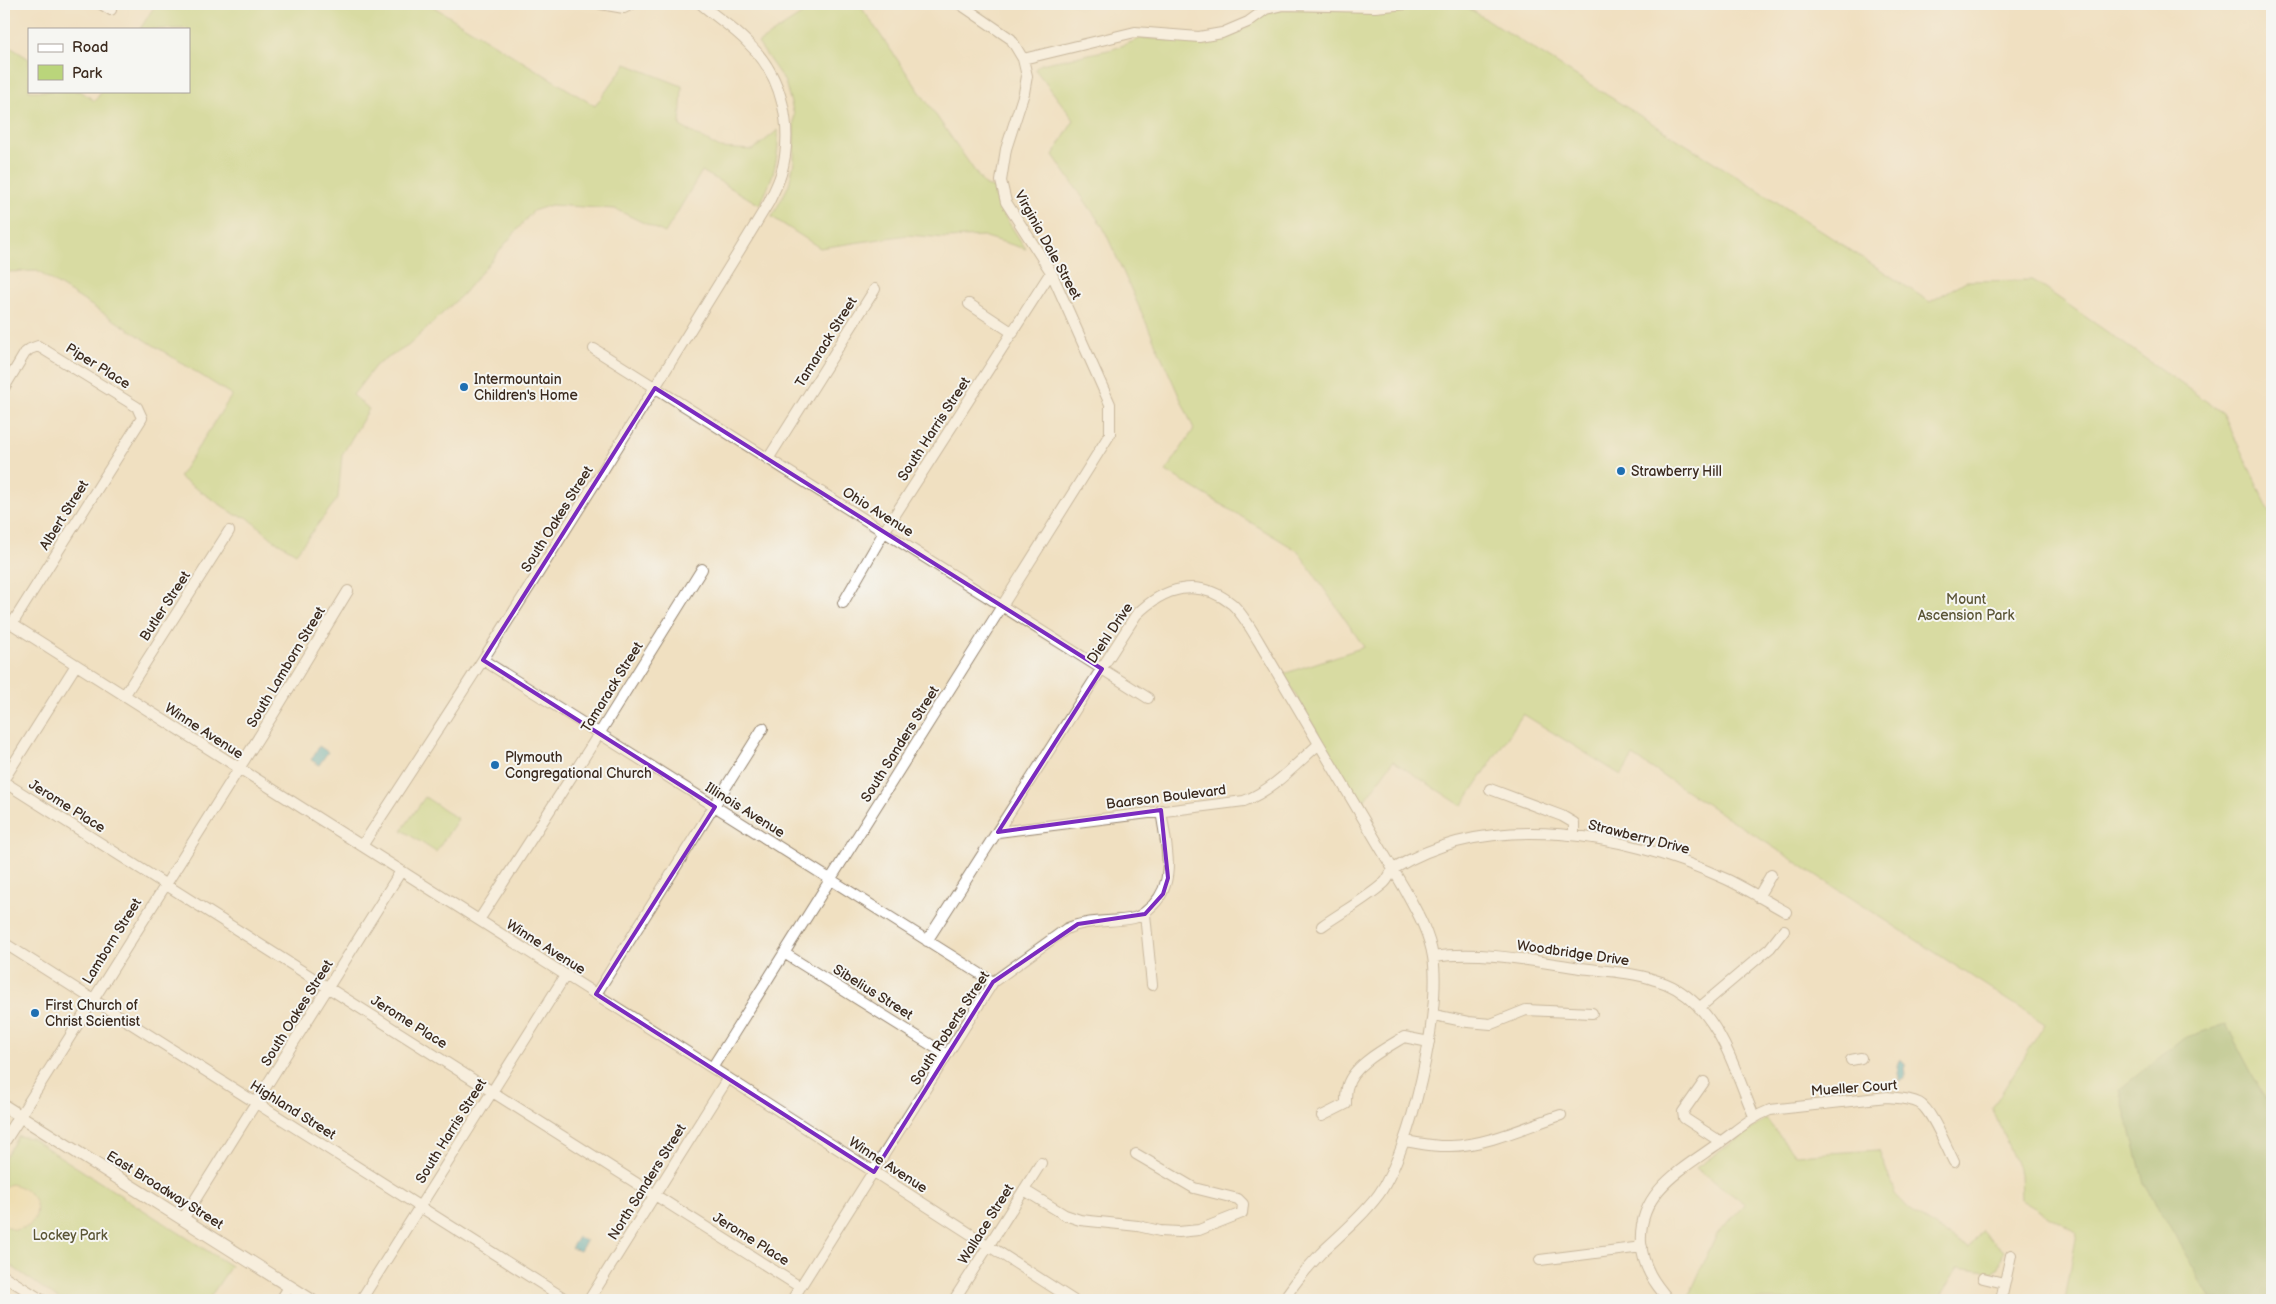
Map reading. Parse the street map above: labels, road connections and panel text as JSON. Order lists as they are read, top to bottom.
{
  "streets": {
    "street": [
      "Virginia Dale Street",
      "Tamarack Street",
      "Piper Place",
      "South Harris Street",
      "Ohio Avenue",
      "Albert Street",
      "South Oakes Street",
      "Butler Street",
      "Diehl Drive",
      "South Lamborn Street",
      "Winne Avenue",
      "South Sanders Street",
      "Baarson Boulevard",
      "Jerome Place",
      "Illinois Avenue",
      "Strawberry Drive",
      "Lamborn Street",
      "Woodbridge Drive",
      "Sibelius Street",
      "South Roberts Street",
      "Mueller Court",
      "Highland Street",
      "North Sanders Street",
      "East Broadway Street",
      "Wallace Street"
    ]
  },
  "crossings": [
    ["Virginia Dale Street", "South Harris Street"],
    ["Virginia Dale Street", "South Sanders Street"],
    ["Tamarack Street", "Ohio Avenue"],
    ["Tamarack Street", "Winne Avenue"],
    ["Tamarack Street", "Illinois Avenue"],
    ["Piper Place", "Albert Street"],
    ["South Harris Street", "Ohio Avenue"],
    ["South Harris Street", "Winne Avenue"],
    ["South Harris Street", "Jerome Place"],
    ["South Harris Street", "Highland Street"],
    ["Ohio Avenue", "South Oakes Street"],
    ["Ohio Avenue", "Diehl Drive"],
    ["Ohio Avenue", "South Sanders Street"],
    ["Albert Street", "Winne Avenue"],
    ["South Oakes Street", "Winne Avenue"],
    ["South Oakes Street", "Jerome Place"],
    ["South Oakes Street", "Illinois Avenue"],
    ["South Oakes Street", "Highland Street"],
    ["South Oakes Street", "East Broadway Street"],
    ["Butler Street", "Winne Avenue"],
    ["Diehl Drive", "Baarson Boulevard"],
    ["Diehl Drive", "Illinois Avenue"],
    ["Diehl Drive", "Strawberry Drive"],
    ["Diehl Drive", "Woodbridge Drive"],
    ["South Lamborn Street", "Winne Avenue"],
    ["South Lamborn Street", "Jerome Place"],
    ["South Lamborn Street", "Lamborn Street"],
    ["Winne Avenue", "South Sanders Street"],
    ["Winne Avenue", "South Roberts Street"],
    ["Winne Avenue", "North Sanders Street"],
    ["Winne Avenue", "Wallace Street"],
    ["South Sanders Street", "Illinois Avenue"],
    ["South Sanders Street", "Sibelius Street"],
    ["Jerome Place", "Lamborn Street"],
    ["Jerome Place", "South Roberts Street"],
    ["Jerome Place", "North Sanders Street"],
    ["Illinois Avenue", "South Roberts Street"],
    ["Lamborn Street", "Highland Street"],
    ["Lamborn Street", "East Broadway Street"],
    ["Woodbridge Drive", "Mueller Court"],
    ["Sibelius Street", "South Roberts Street"]
  ],
  "parks": ["Mount Ascension Park", "Lockey Park"],
  "places": [
    "Intermountain Children's Home",
    "Strawberry Hill",
    "Plymouth Congregational Church",
    "First Church of Christ Scientist"
  ],
  "legend": ["Road", "Park"]
}
